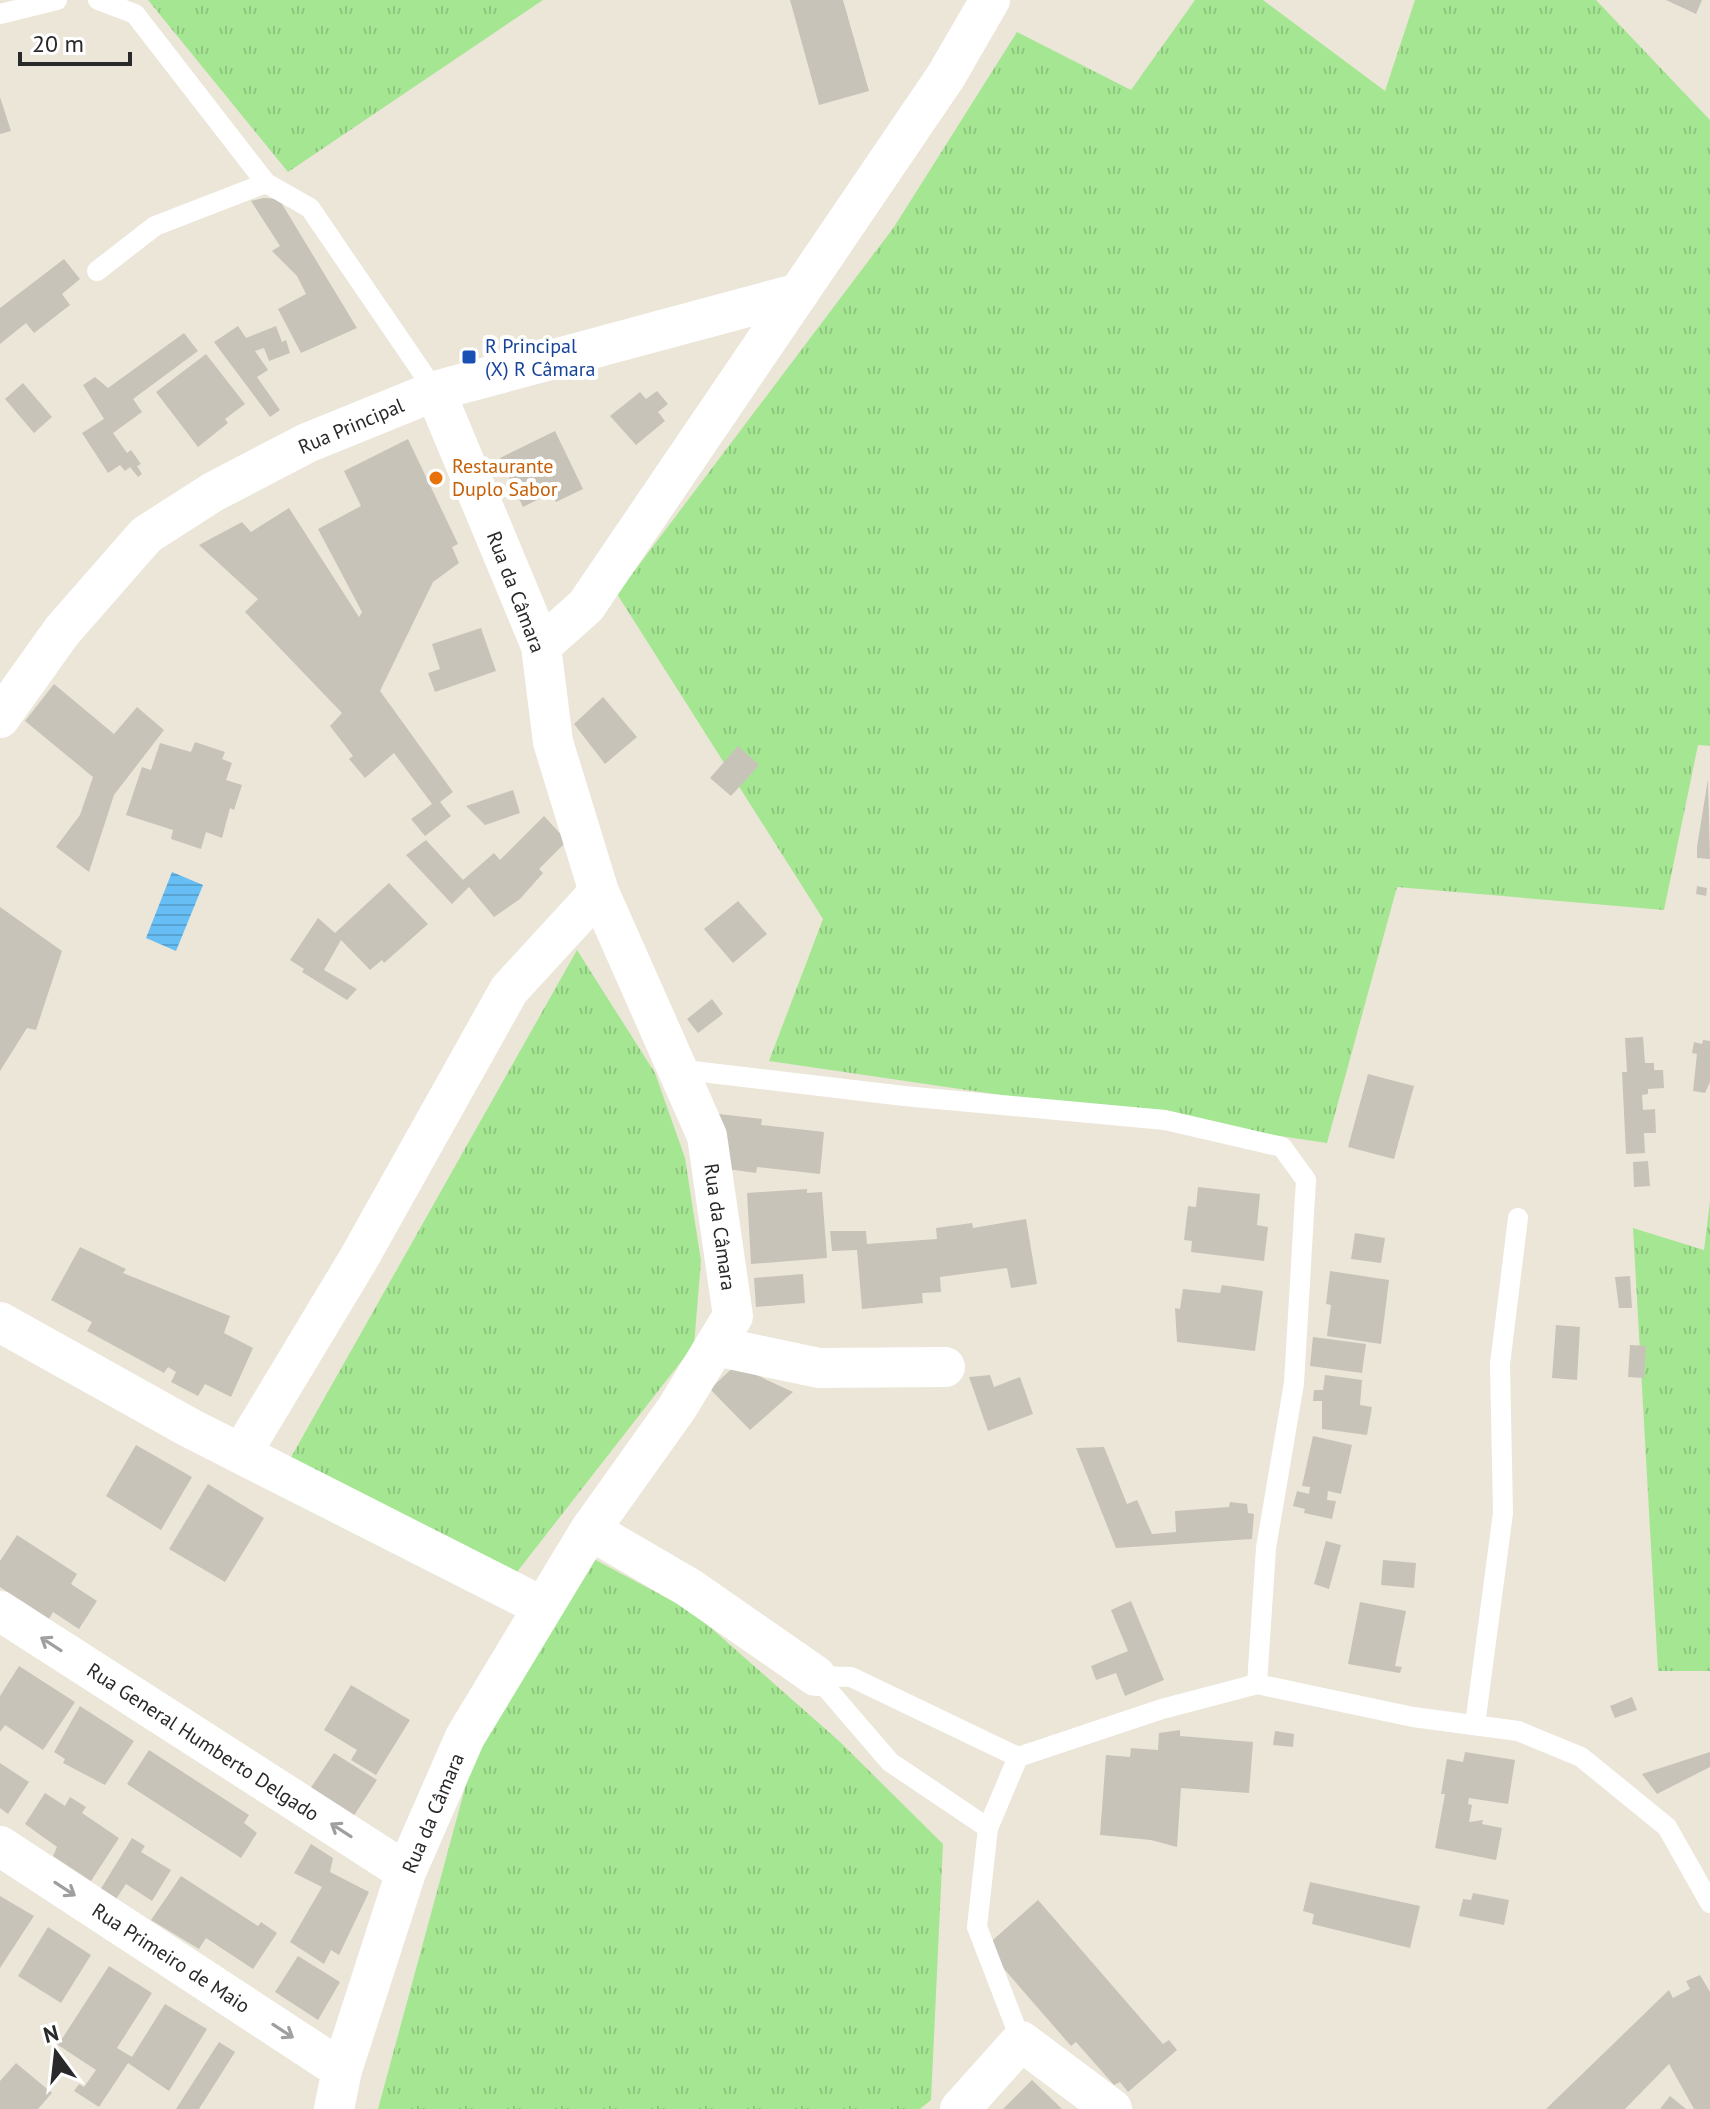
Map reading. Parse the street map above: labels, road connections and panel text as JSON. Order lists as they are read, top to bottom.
{
  "streets": {
    "street": [
      "Rua Principal",
      "Rua da Câmara",
      "Rua General Humberto Delgado",
      "Rua Primeiro de Maio"
    ]
  },
  "crossings": [
    ["Rua Principal", "Rua da Câmara"],
    ["Rua da Câmara", "Rua General Humberto Delgado"],
    ["Rua da Câmara", "Rua Primeiro de Maio"]
  ],
  "one_way": ["Rua Primeiro de Maio"],
  "places": {
    "transit": ["R Principal (X) R Câmara"],
    "other": ["Restaurante Duplo Sabor"]
  },
  "scale_bar": "20 m",
  "north": "top"
}
